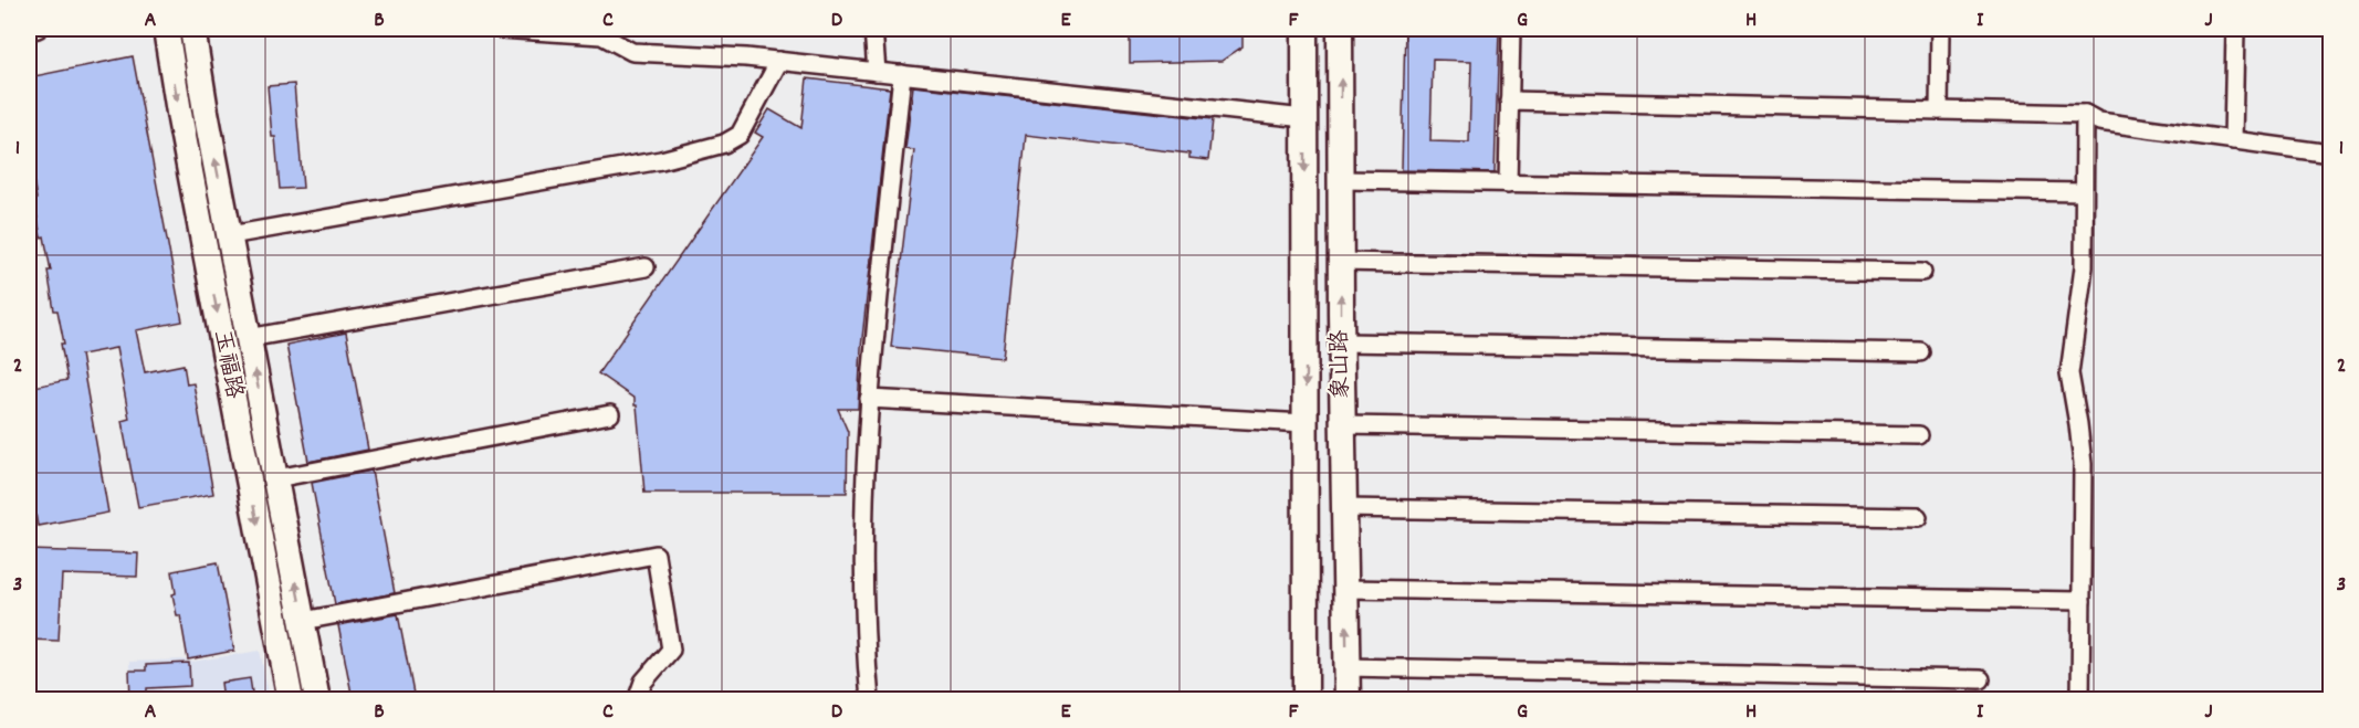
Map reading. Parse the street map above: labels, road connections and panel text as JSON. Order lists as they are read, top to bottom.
{
  "streets": {
    "street": ["玉福路", "象山路"]
  },
  "grid": {
    "columns": [
      "A",
      "B",
      "C",
      "D",
      "E",
      "F",
      "G",
      "H",
      "I",
      "J"
    ],
    "rows": ["1", "2", "3"]
  }
}
